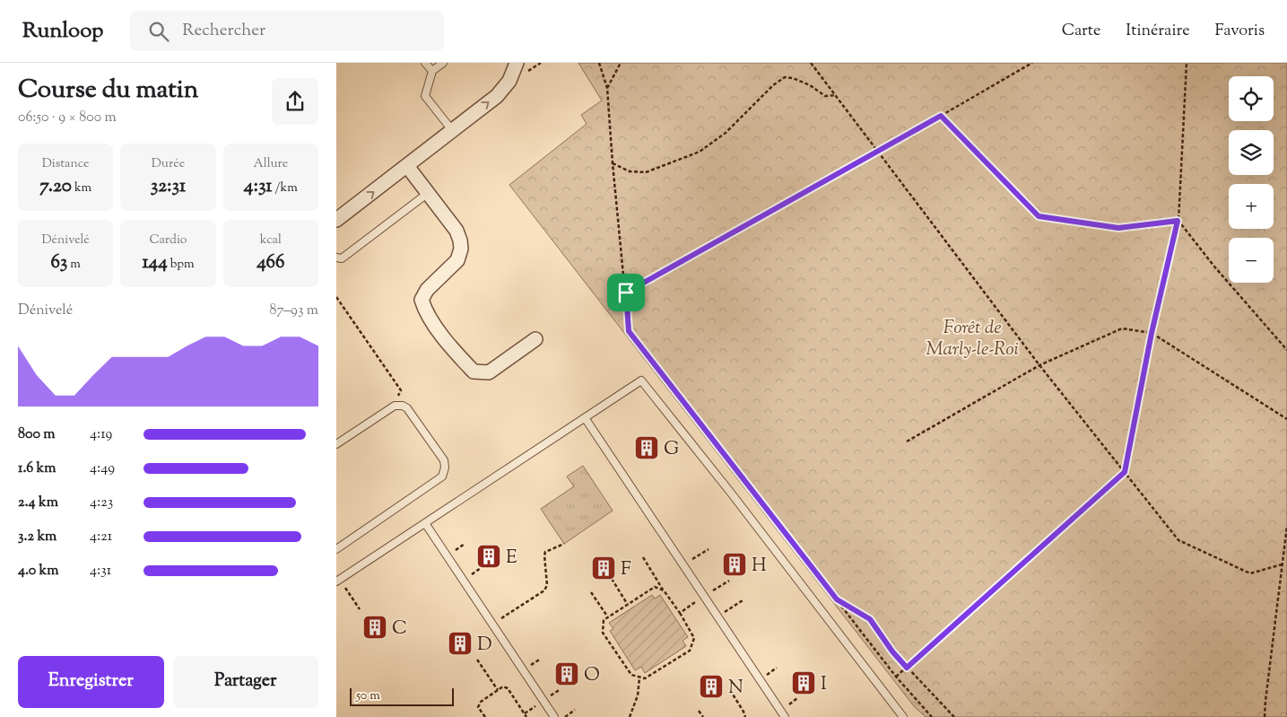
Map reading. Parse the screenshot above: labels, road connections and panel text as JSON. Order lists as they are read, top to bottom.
{
  "parks": ["Forêt de Marly-le-Roi"],
  "places": {
    "building": [
      "G",
      "E",
      "H",
      "F",
      "C",
      "D",
      "O",
      "I",
      "N"
    ]
  },
  "scale_bar": "50 m",
  "page": {
    "header": "Runloop",
    "search": "Rechercher",
    "nav": ["Carte", "Itinéraire", "Favoris"],
    "heading": ["Course du matin", "06:50 · 9 × 800 m"],
    "map_buttons": ["+", "−"],
    "stats": [
      ["Distance", "7.20 km"],
      ["Durée", "32:31"],
      ["Allure", "4:31 /km"],
      ["Dénivelé", "63 m"],
      ["Cardio", "144 bpm"],
      ["kcal", "466"]
    ],
    "chart": ["Dénivelé", "87–93 m"],
    "list": [
      {
        "name": "800 m",
        "note": "4:19"
      },
      {
        "name": "1.6 km",
        "note": "4:49"
      },
      {
        "name": "2.4 km",
        "note": "4:23"
      },
      {
        "name": "3.2 km",
        "note": "4:21"
      },
      {
        "name": "4.0 km",
        "note": "4:31"
      }
    ],
    "buttons": ["Enregistrer", "Partager"],
    "scale": "50 m"
  }
}
